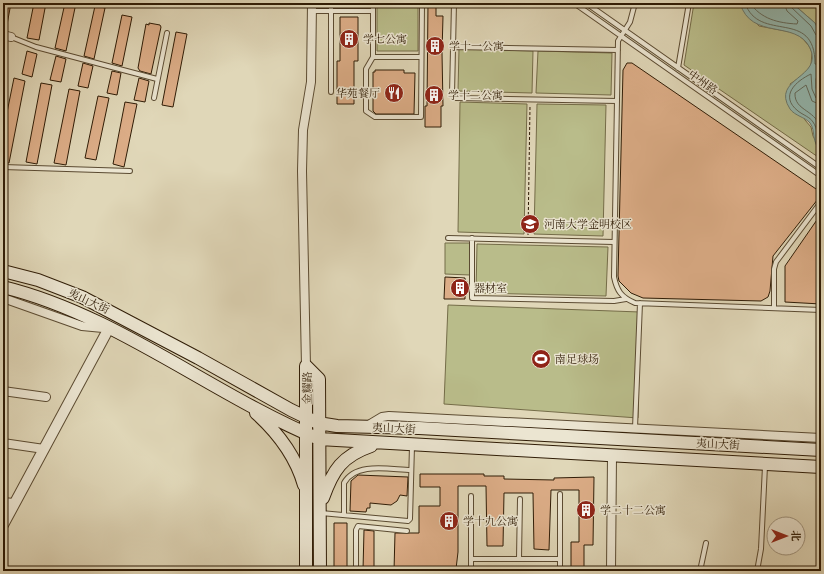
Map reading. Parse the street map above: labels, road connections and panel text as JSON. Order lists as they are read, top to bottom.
{
  "streets": {
    "main road": ["夷山大街", "金耀路"],
    "lane": ["中州路"]
  },
  "crossings": [
    ["夷山大街", "金耀路"]
  ],
  "places": {
    "building": [
      "学七公寓",
      "学十一公寓",
      "学十二公寓",
      "器材室",
      "学二十二公寓",
      "学十九公寓"
    ],
    "restaurant": ["华苑餐厅"],
    "school or university": ["河南大学金明校区"],
    "sports": ["南足球场"]
  },
  "north": "right"
}
